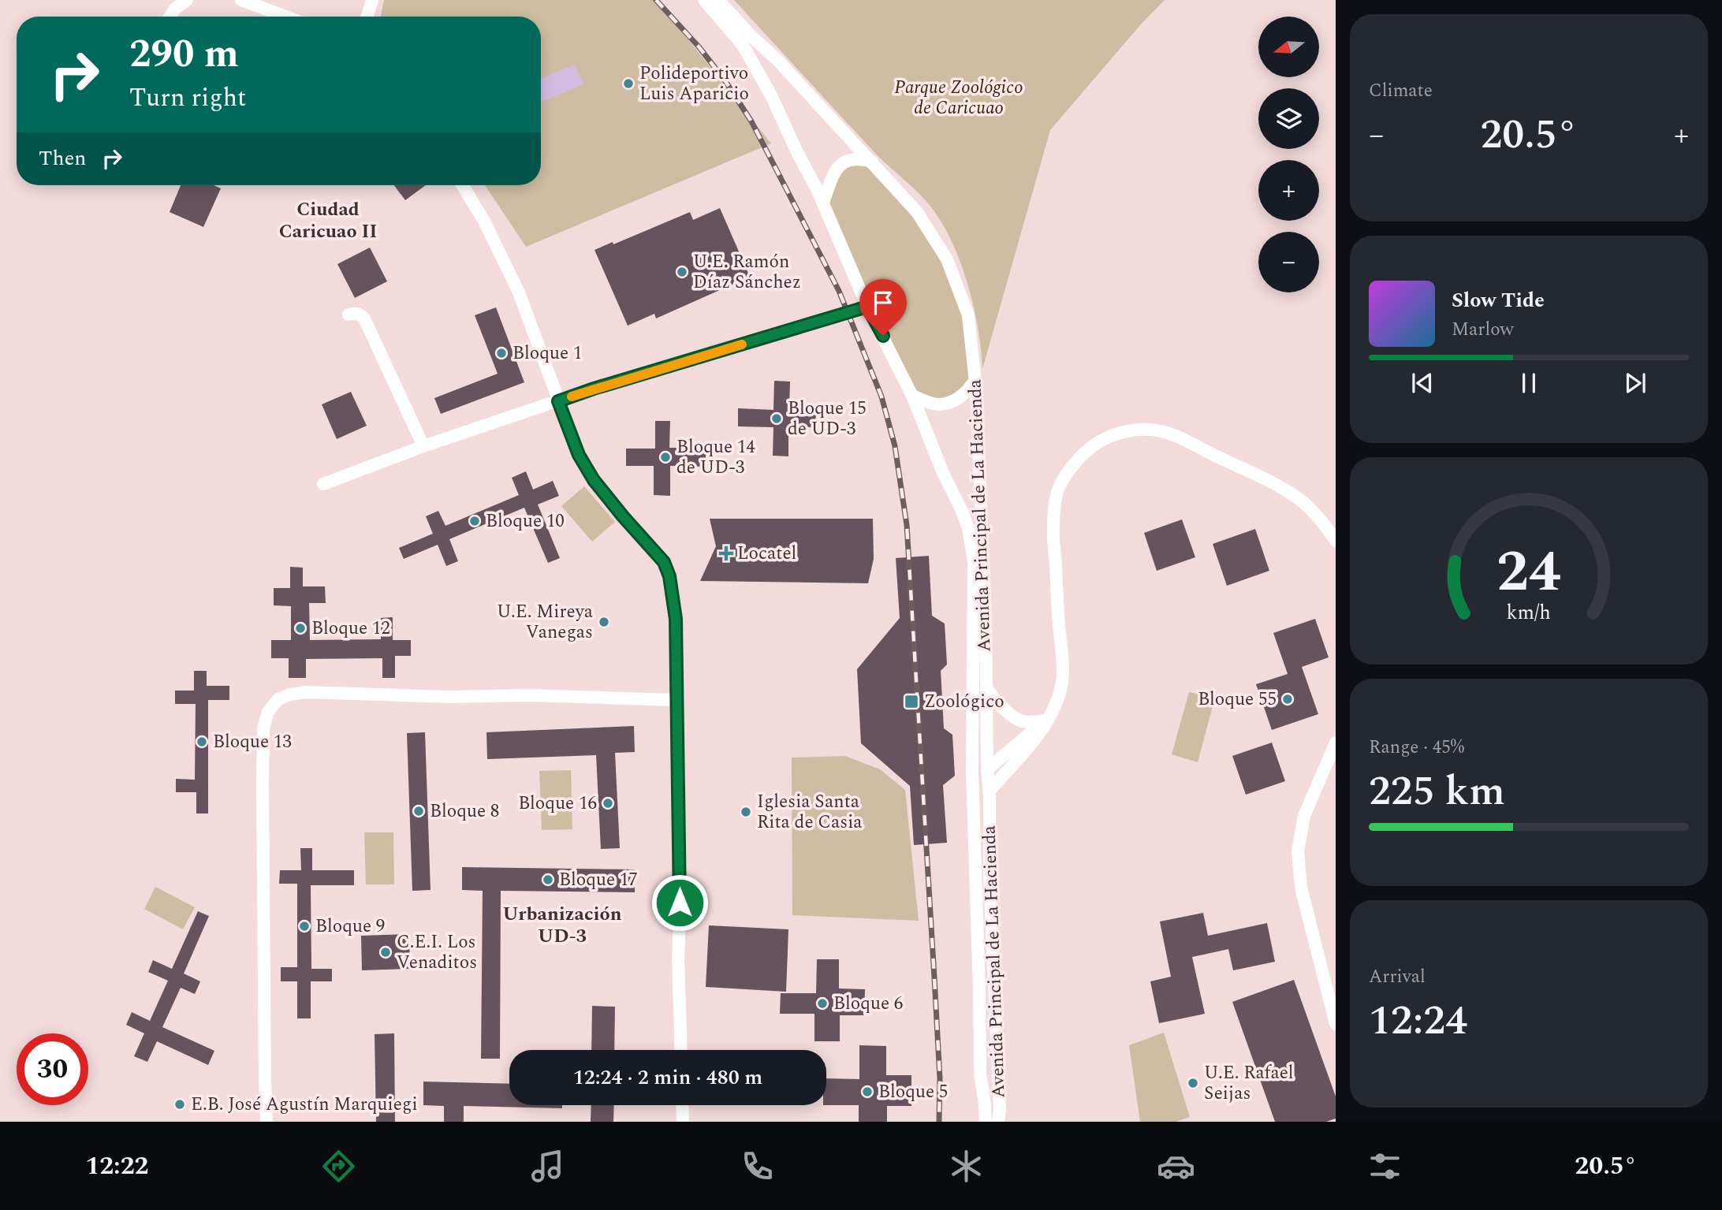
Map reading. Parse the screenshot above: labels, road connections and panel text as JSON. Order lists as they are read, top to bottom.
{
  "streets": {
    "street": ["Avenida Principal de La Hacienda"]
  },
  "districts": ["Ciudad Caricuao II", "Urbanización UD-3"],
  "parks": ["Parque Zoológico de Caricuao"],
  "places": {
    "other": [
      "Polideportivo Luis Aparicio",
      "U.E. Ramón Díaz Sánchez",
      "Bloque 1",
      "Bloque 15 de UD-3",
      "Bloque 14 de UD-3",
      "Bloque 10",
      "U.E. Mireya Vanegas",
      "Bloque 12",
      "Bloque 55",
      "Bloque 13",
      "Bloque 16",
      "Bloque 8",
      "Iglesia Santa Rita de Casia",
      "Bloque 17",
      "Bloque 9",
      "C.E.I. Los Venaditos",
      "Bloque 6",
      "U.E. Rafael Seijas",
      "Bloque 5",
      "E.B. José Agustín Marquiegi"
    ],
    "health": ["Locatel"],
    "transit": ["Zoológico"]
  },
  "north": "left",
  "page": {
    "tile": [
      "Climate",
      ["Range · 45%", "225 km"],
      ["Arrival", "12:24"]
    ],
    "map_buttons": ["+", "−"],
    "turn": ["290 m", "Turn right"],
    "heat": ["−", "20.5°", "+"],
    "then": "Then",
    "song": ["Slow Tide", "Marlow"],
    "limit": "30",
    "trip": "12:24 · 2 min · 480 m",
    "tabs": ["12:22", "20.5°"],
    "gauge": ["24", "km/h"]
  }
}
